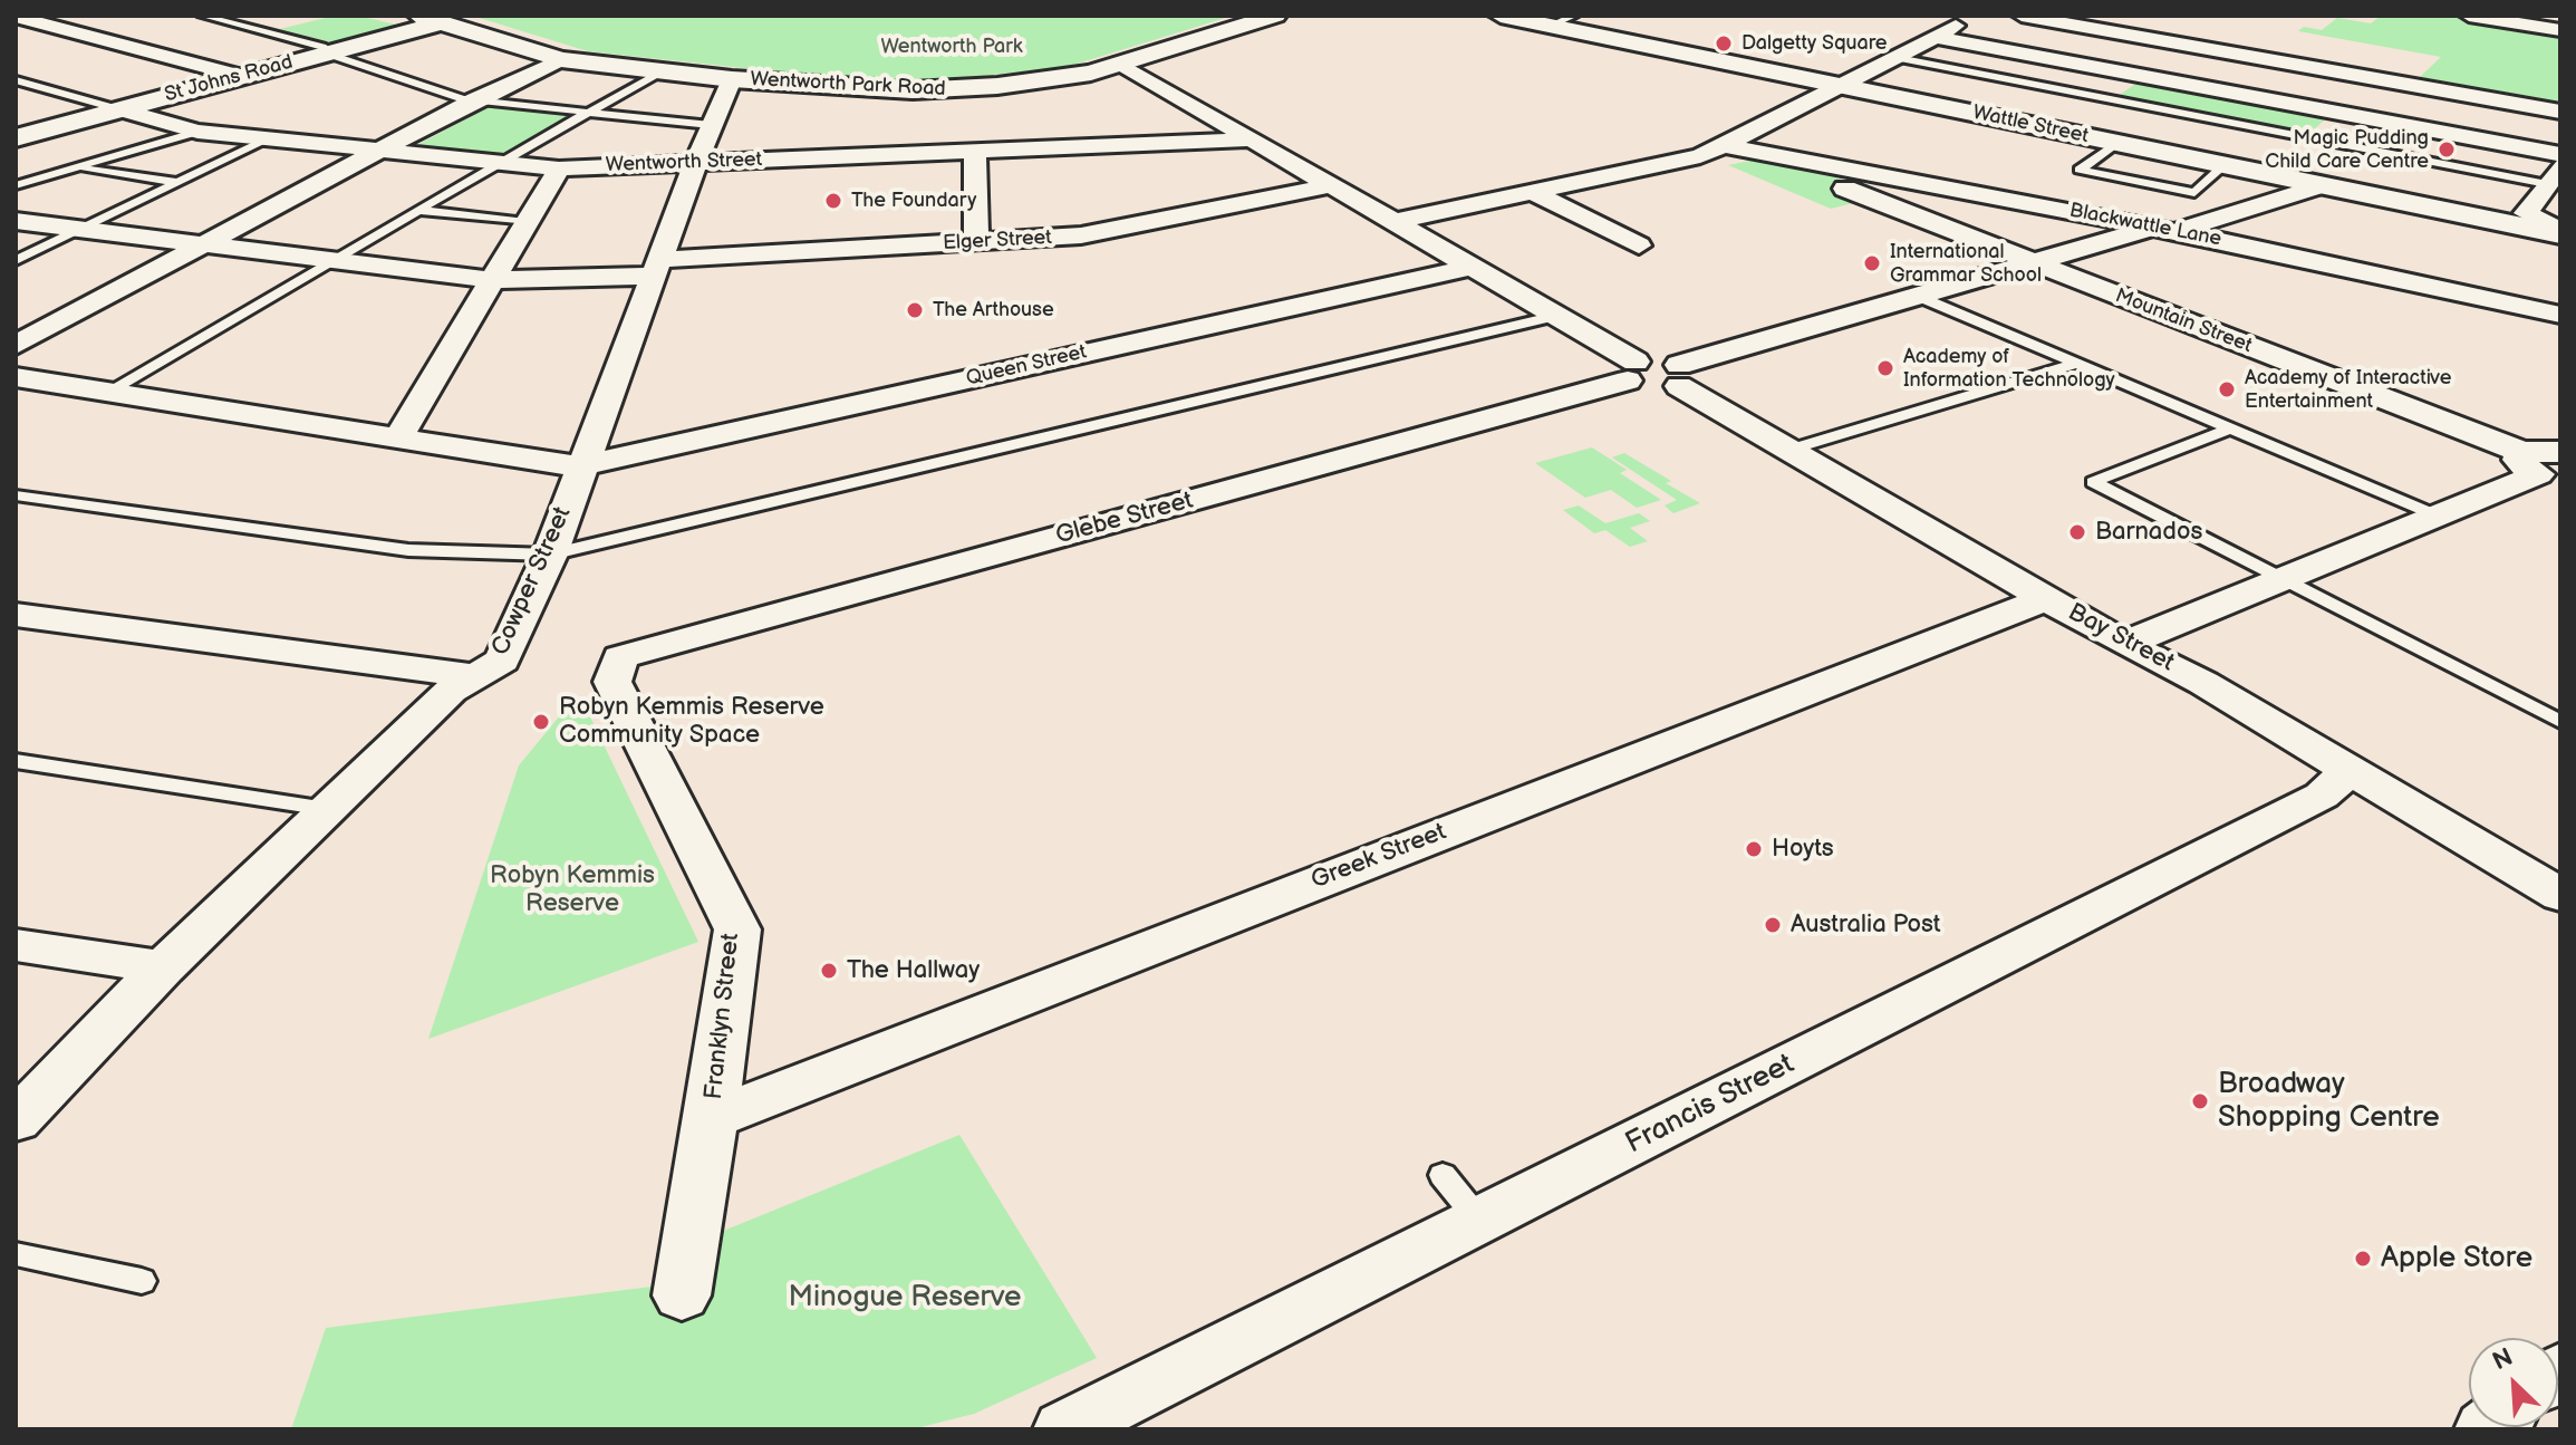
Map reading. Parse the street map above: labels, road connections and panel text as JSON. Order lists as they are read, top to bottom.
{
  "streets": {
    "street": [
      "St Johns Road",
      "Wentworth Park Road",
      "Wattle Street",
      "Wentworth Street",
      "Blackwattle Lane",
      "Elger Street",
      "Mountain Street",
      "Queen Street",
      "Glebe Street",
      "Cowper Street",
      "Bay Street",
      "Greek Street",
      "Franklyn Street",
      "Francis Street"
    ]
  },
  "crossings": [
    ["St Johns Road", "Wentworth Park Road"],
    ["St Johns Road", "Wentworth Street"],
    ["Wentworth Park Road", "Cowper Street"],
    ["Wentworth Street", "Cowper Street"],
    ["Elger Street", "Cowper Street"],
    ["Queen Street", "Cowper Street"],
    ["Glebe Street", "Franklyn Street"],
    ["Bay Street", "Greek Street"],
    ["Bay Street", "Francis Street"],
    ["Greek Street", "Franklyn Street"]
  ],
  "parks": ["Wentworth Park", "Robyn Kemmis Reserve", "Minogue Reserve"],
  "places": [
    "Dalgetty Square",
    "Magic Pudding Child Care Centre",
    "The Foundary",
    "International Grammar School",
    "The Arthouse",
    "Academy of Information Technology",
    "Academy of Interactive Entertainment",
    "Barnados",
    "Robyn Kemmis Reserve Community Space",
    "Hoyts",
    "Australia Post",
    "The Hallway",
    "Broadway Shopping Centre",
    "Apple Store"
  ],
  "north": "top left"
}
